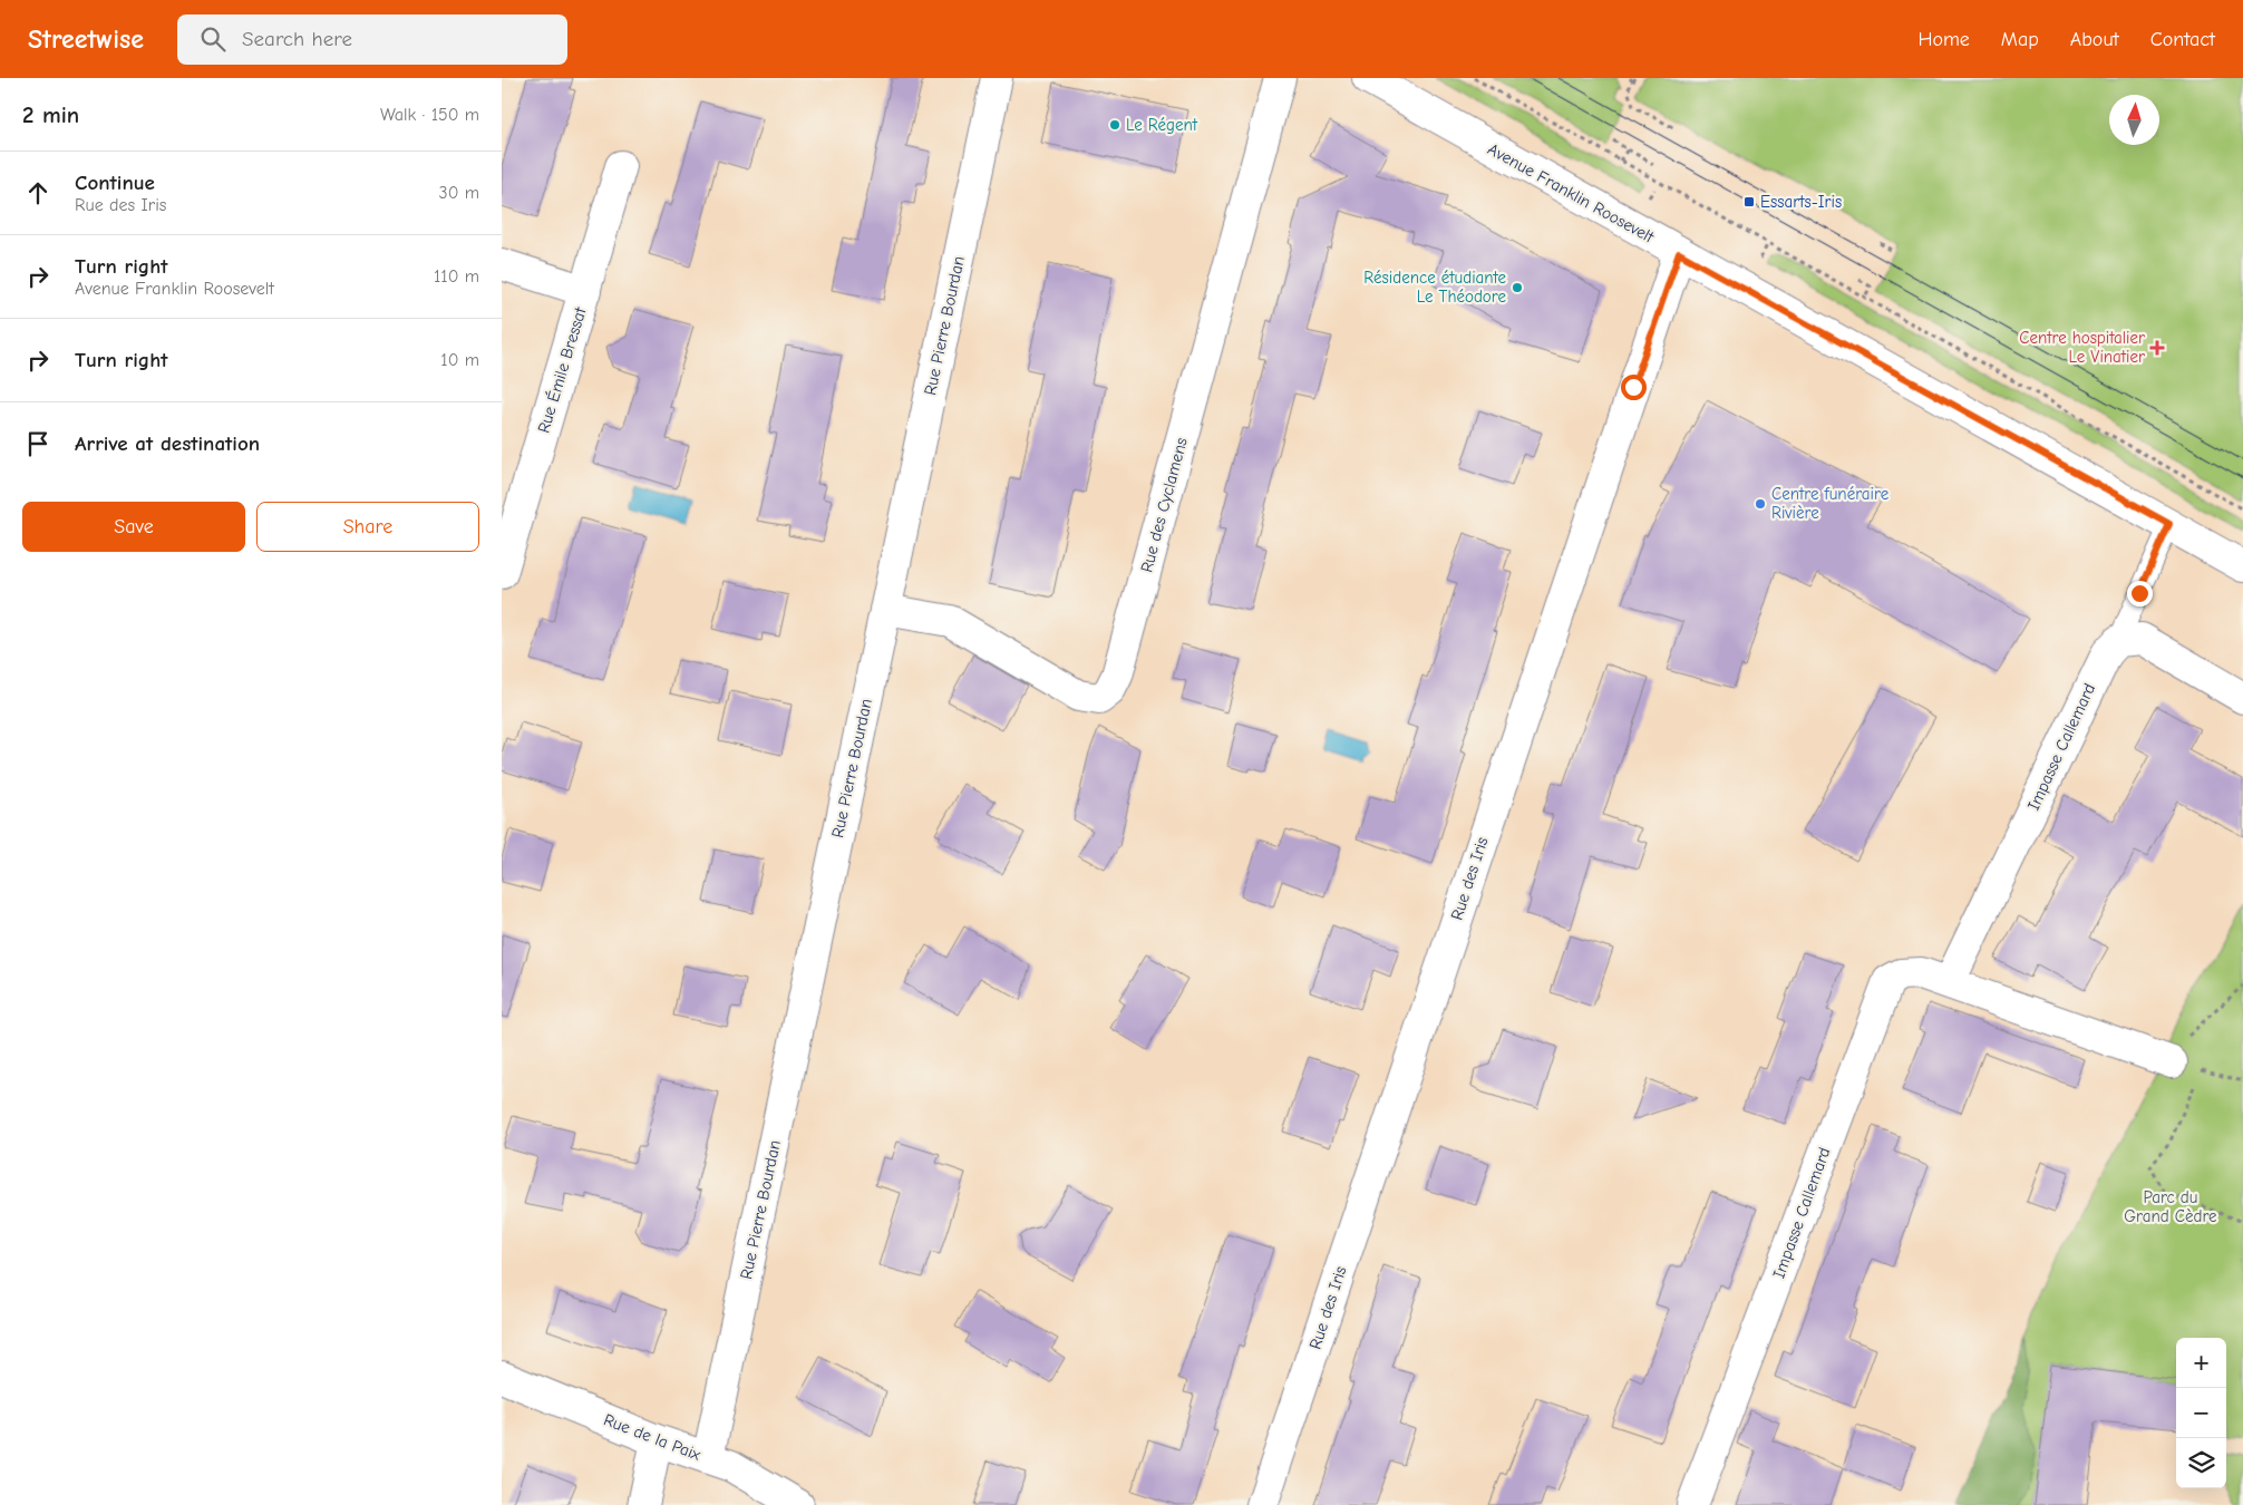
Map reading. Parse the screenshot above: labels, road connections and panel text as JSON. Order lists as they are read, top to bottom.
{
  "streets": {
    "street": [
      "Avenue Franklin Roosevelt",
      "Rue Pierre Bourdan",
      "Rue Émile Bressat",
      "Rue des Cyclamens",
      "Impasse Callemard",
      "Rue des Iris",
      "Rue de la Paix"
    ]
  },
  "crossings": [
    ["Avenue Franklin Roosevelt", "Rue des Iris"],
    ["Rue Pierre Bourdan", "Rue des Cyclamens"],
    ["Rue Pierre Bourdan", "Rue de la Paix"]
  ],
  "parks": ["Parc du Grand Cèdre"],
  "places": {
    "other": ["Le Régent", "Résidence étudiante Le Théodore", "Centre funéraire Rivière"],
    "transit": ["Essarts-Iris"],
    "health": ["Centre hospitalier Le Vinatier"]
  },
  "north": "top",
  "page": {
    "header": "Streetwise",
    "search": "Search here",
    "nav": [
      "Home",
      "Map",
      "About",
      "Contact"
    ],
    "heading": ["2 min", "Walk · 150 m"],
    "list": [
      ["Continue", "Rue des Iris", "30 m"],
      ["Turn right", "Avenue Franklin Roosevelt", "110 m"],
      ["Turn right", "10 m"],
      "Arrive at destination"
    ],
    "buttons": ["Save", "Share"],
    "map_buttons": ["+", "−"]
  }
}
